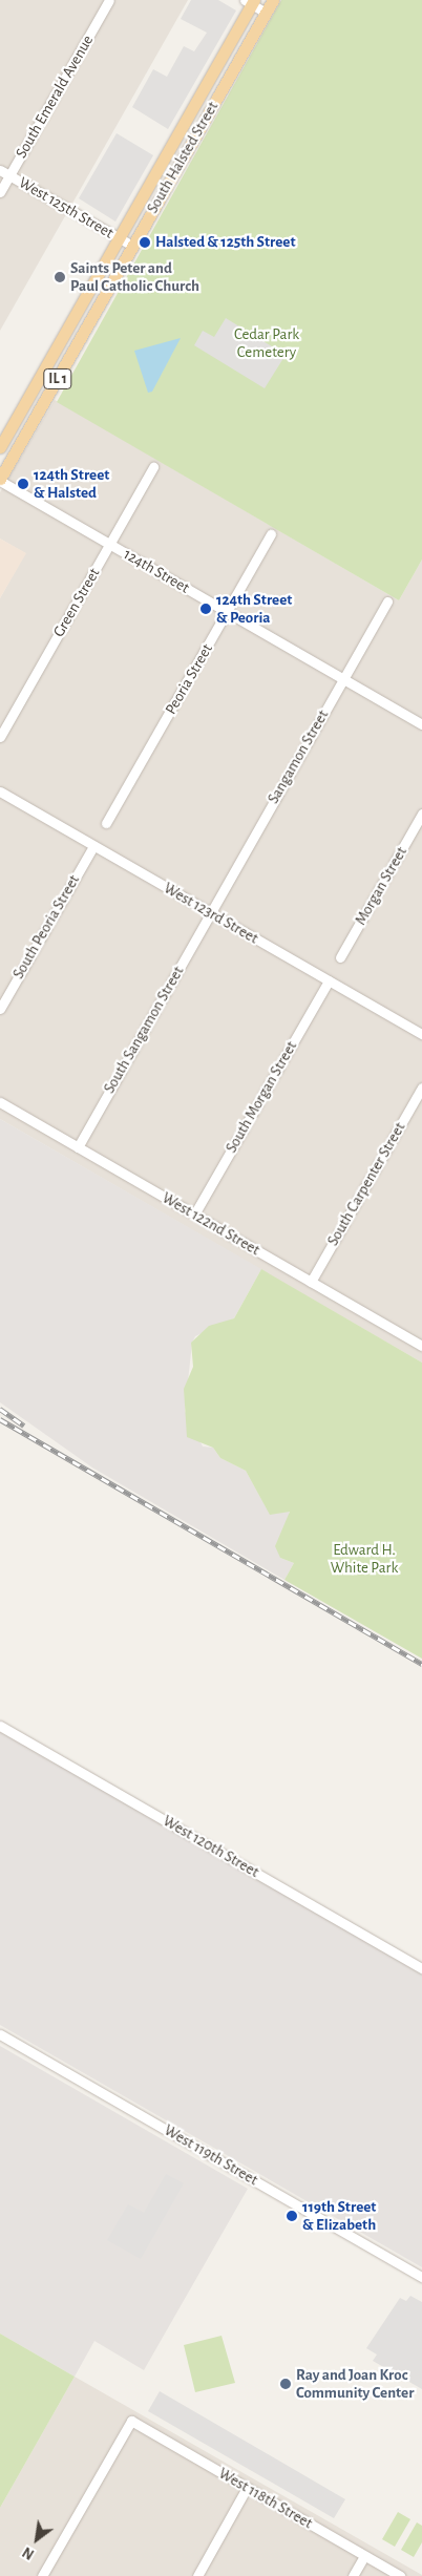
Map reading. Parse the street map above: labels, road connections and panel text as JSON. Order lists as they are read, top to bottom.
{
  "streets": {
    "main road": ["South Halsted Street", "IL 1"],
    "street": [
      "South Emerald Avenue",
      "West 125th Street",
      "124th Street",
      "Green Street",
      "Peoria Street",
      "Sangamon Street",
      "Morgan Street",
      "West 123rd Street",
      "South Peoria Street",
      "South Sangamon Street",
      "South Morgan Street",
      "South Carpenter Street",
      "West 122nd Street",
      "West 120th Street",
      "West 119th Street",
      "West 118th Street"
    ]
  },
  "crossings": [
    ["South Emerald Avenue", "West 125th Street"],
    ["South Halsted Street", "West 125th Street"],
    ["South Halsted Street", "124th Street"],
    ["124th Street", "Green Street"],
    ["124th Street", "Peoria Street"],
    ["124th Street", "Sangamon Street"],
    ["Sangamon Street", "West 123rd Street"],
    ["Sangamon Street", "South Sangamon Street"],
    ["West 123rd Street", "South Peoria Street"],
    ["West 123rd Street", "South Sangamon Street"],
    ["West 123rd Street", "South Morgan Street"],
    ["South Sangamon Street", "West 122nd Street"],
    ["South Morgan Street", "West 122nd Street"],
    ["South Carpenter Street", "West 122nd Street"]
  ],
  "parks": ["Cedar Park Cemetery", "Edward H. White Park"],
  "places": [
    "Halsted & 125th Street",
    "Saints Peter and Paul Catholic Church",
    "124th Street & Halsted",
    "124th Street & Peoria",
    "119th Street & Elizabeth",
    "Ray and Joan Kroc Community Center"
  ],
  "north": "bottom left"
}
